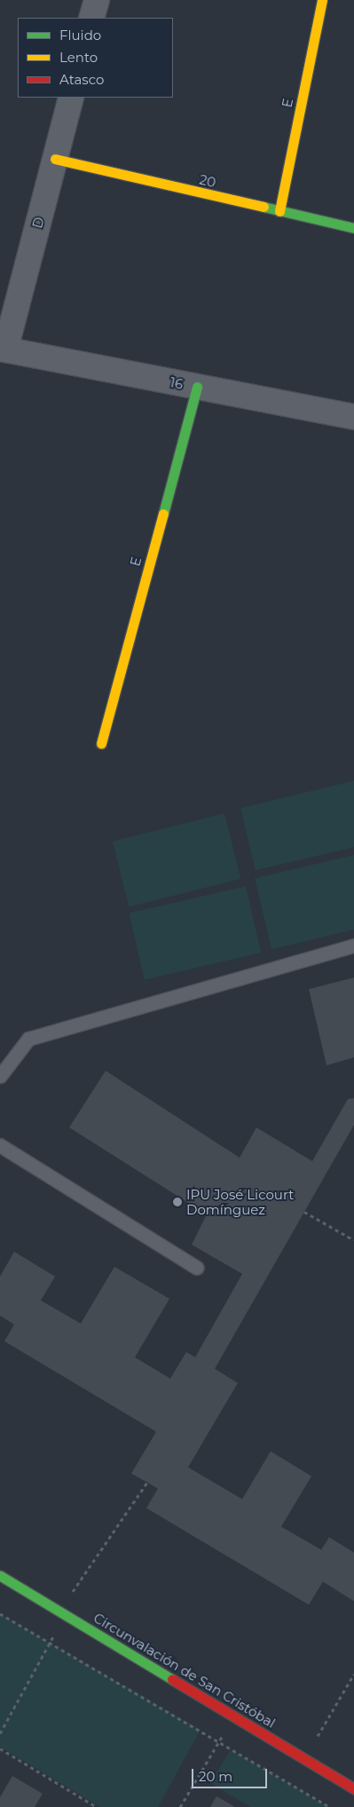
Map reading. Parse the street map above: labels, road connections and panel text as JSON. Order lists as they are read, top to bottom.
{
  "streets": {
    "street": [
      "E",
      "20",
      "D",
      "16",
      "Circunvalación de San Cristóbal"
    ]
  },
  "crossings": [
    ["E", "20"],
    ["E", "16"],
    ["20", "D"],
    ["D", "16"]
  ],
  "places": ["IPU José Licourt Domínguez"],
  "legend": ["Fluido", "Lento", "Atasco"],
  "scale_bar": "20 m"
}
